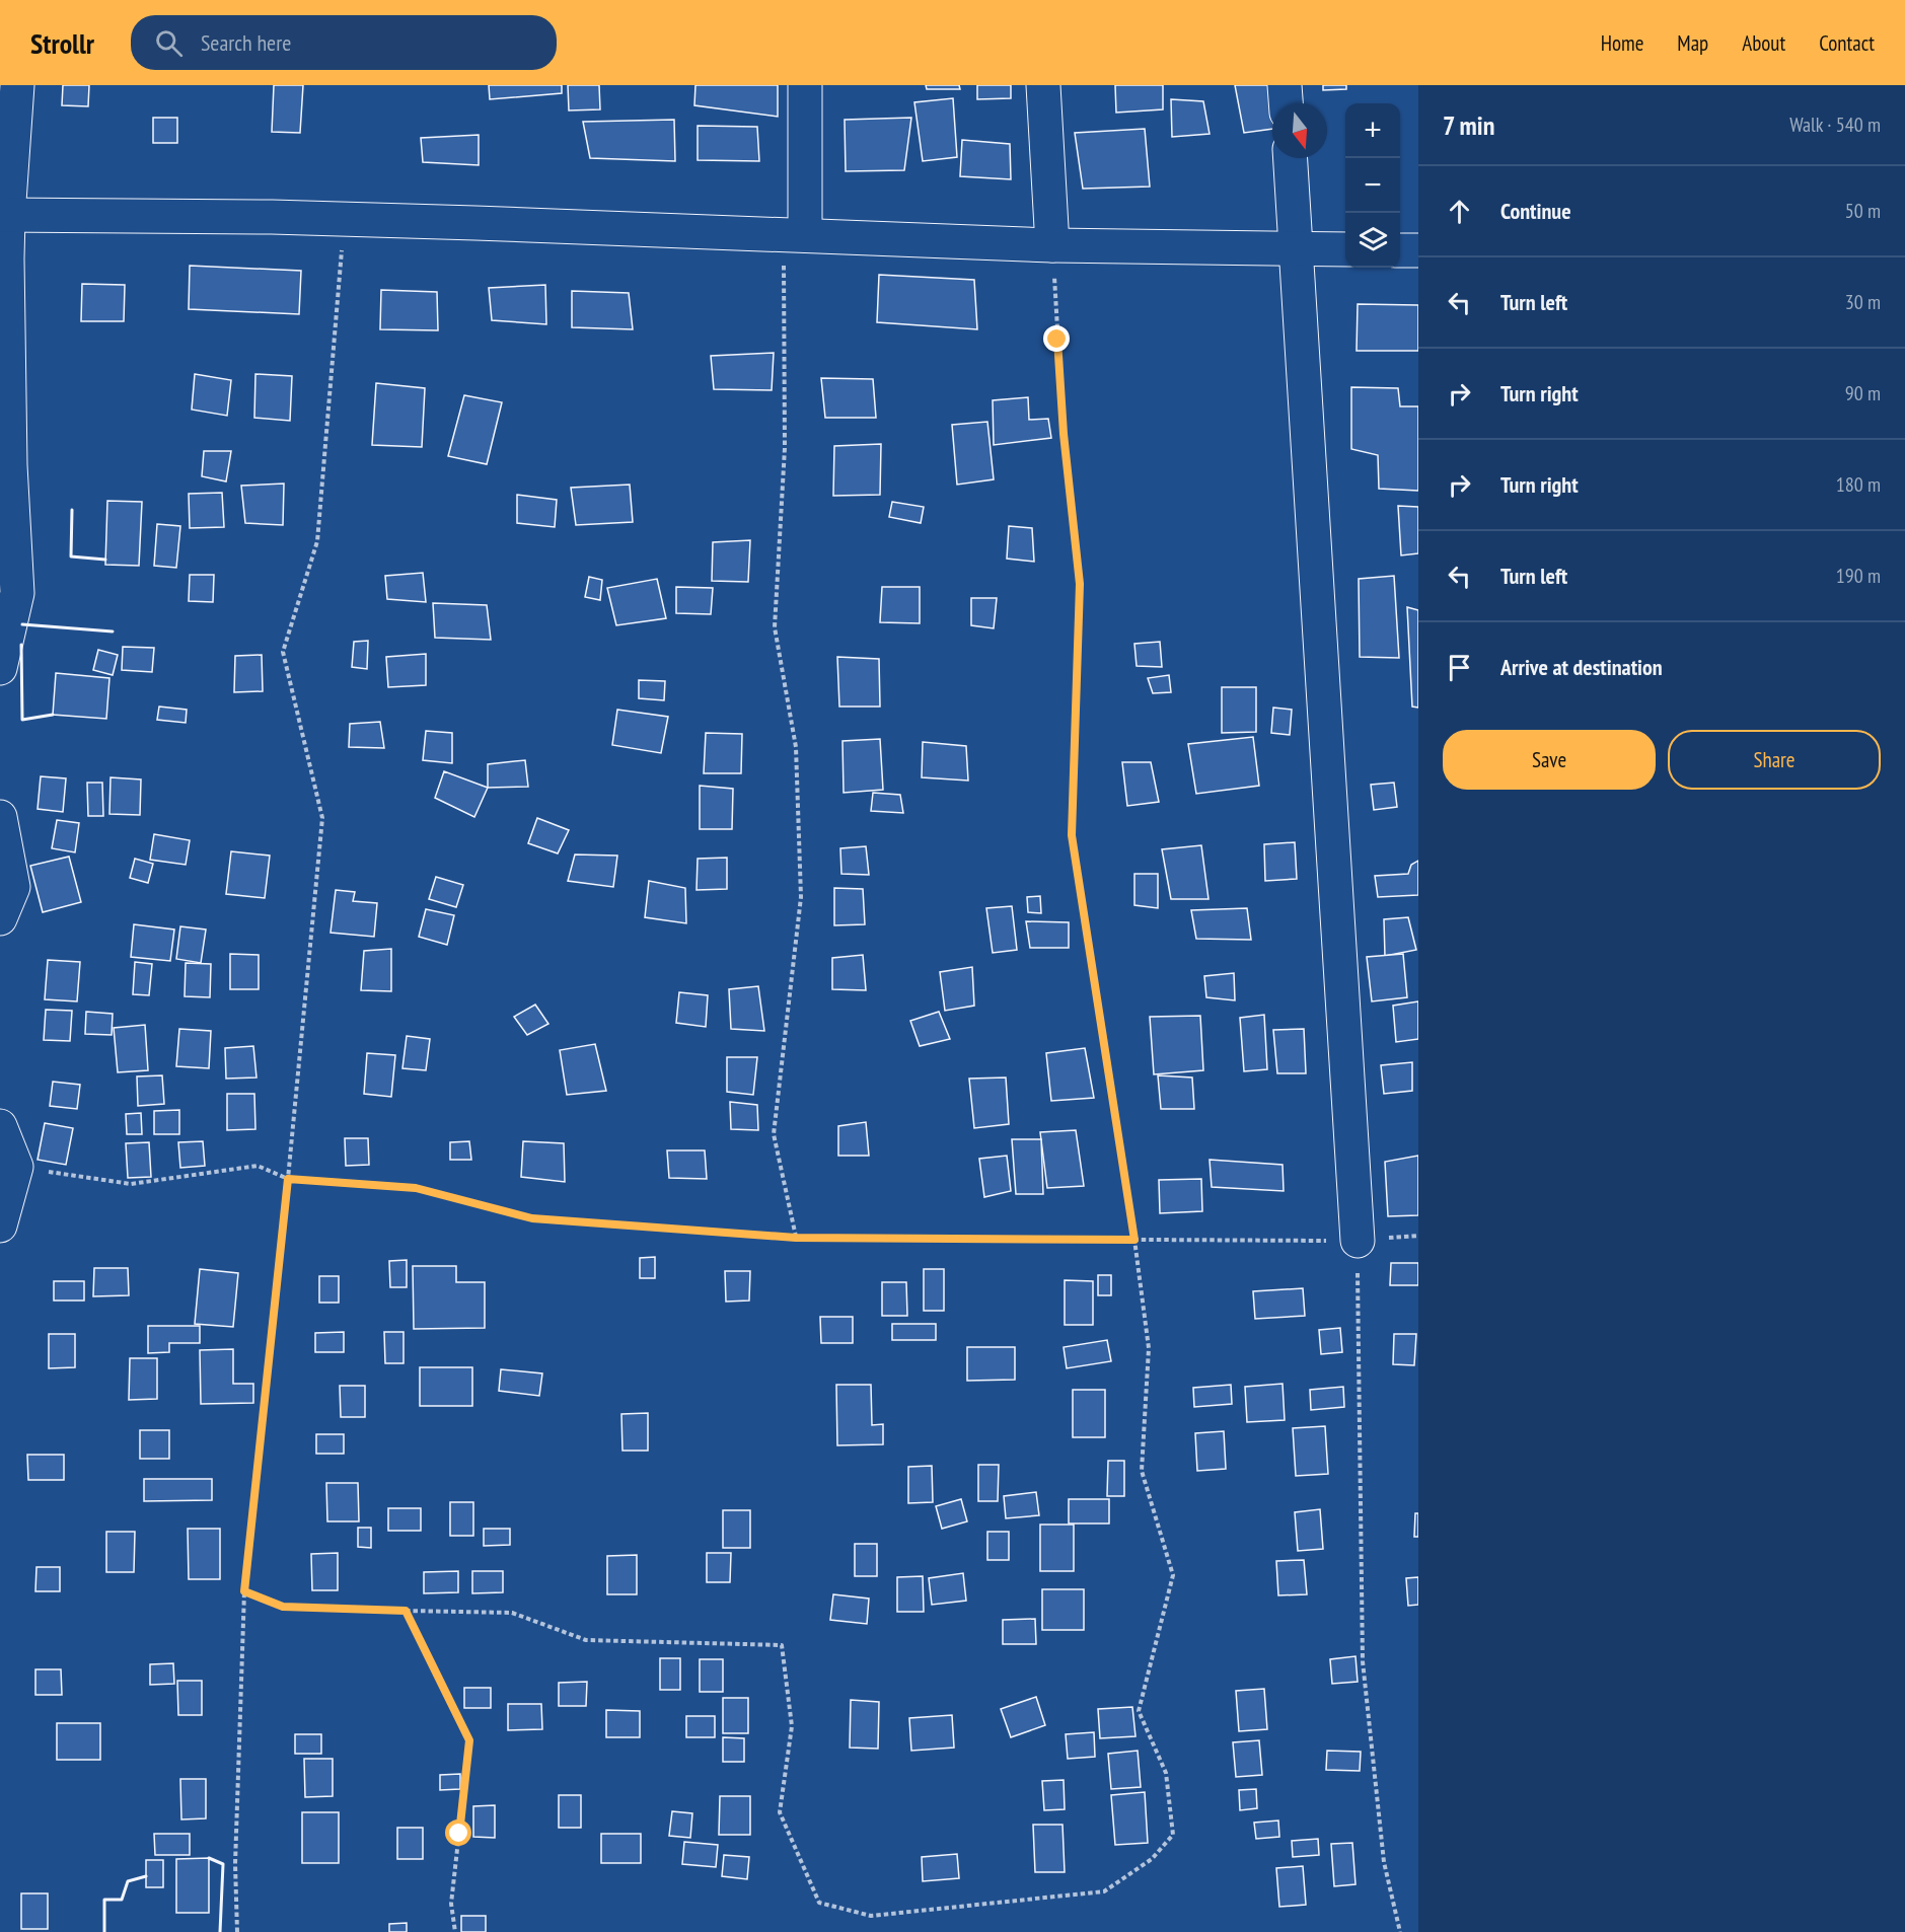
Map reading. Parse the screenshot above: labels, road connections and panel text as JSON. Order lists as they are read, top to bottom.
{
  "north": "bottom",
  "page": {
    "header": "Strollr",
    "search": "Search here",
    "nav": [
      "Home",
      "Map",
      "About",
      "Contact"
    ],
    "heading": ["7 min", "Walk · 540 m"],
    "map_buttons": ["+", "−"],
    "list": [
      ["Continue", "50 m"],
      ["Turn left", "30 m"],
      ["Turn right", "90 m"],
      ["Turn right", "180 m"],
      ["Turn left", "190 m"],
      "Arrive at destination"
    ],
    "buttons": ["Save", "Share"]
  }
}
